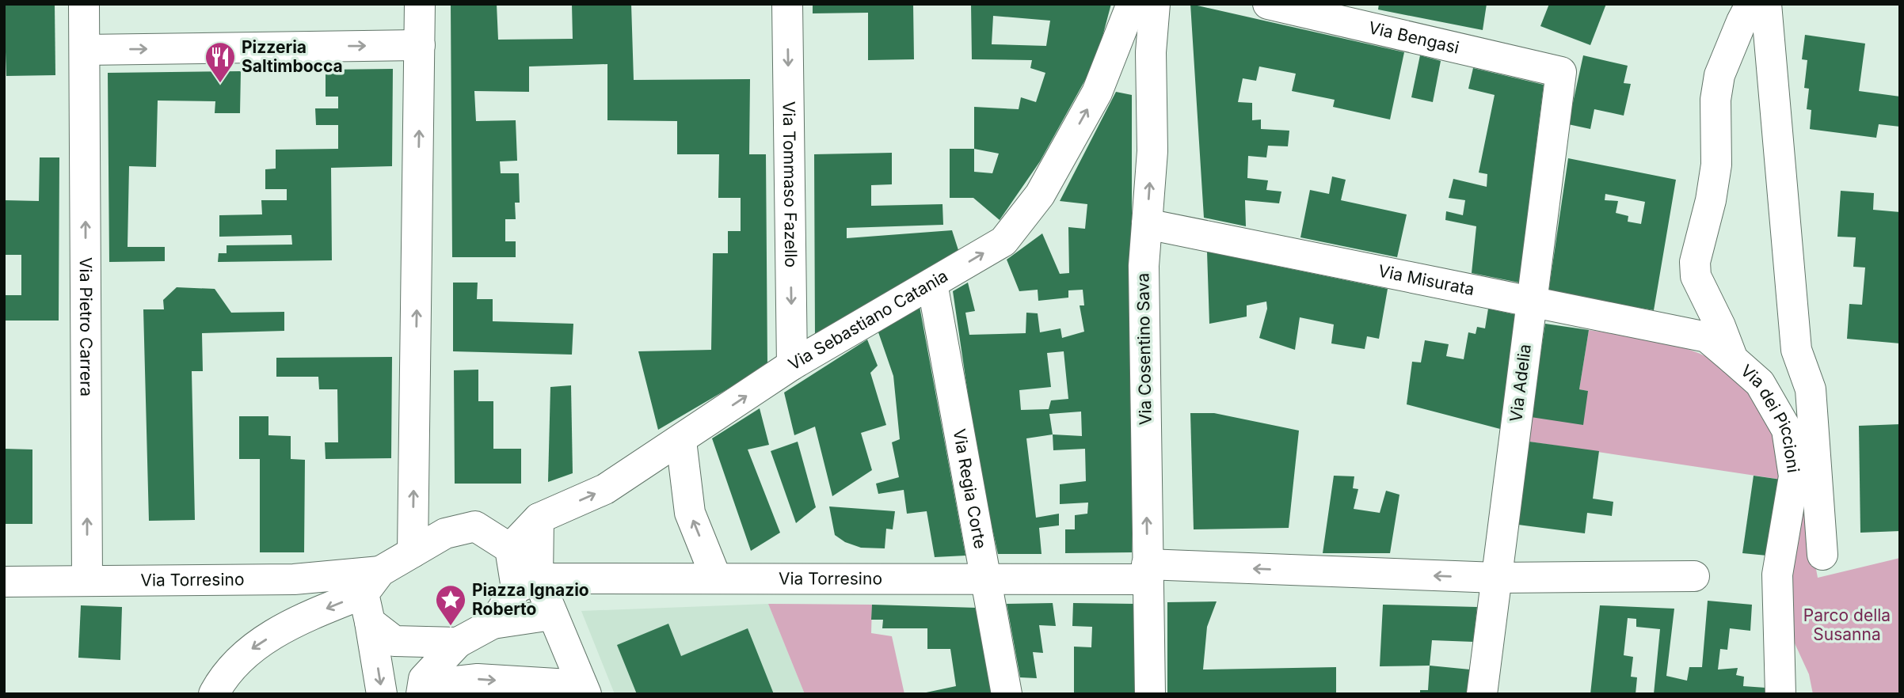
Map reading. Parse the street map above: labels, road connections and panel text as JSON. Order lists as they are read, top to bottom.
{
  "streets": {
    "street": [
      "Via Bengasi",
      "Via Tommaso Fazello",
      "Via Misurata",
      "Via Sebastiano Catania",
      "Via Pietro Carrera",
      "Via Cosentino Sava",
      "Via Adelia",
      "Via dei Piccioni",
      "Via Regia Corte",
      "Via Torresino"
    ]
  },
  "crossings": [
    ["Via Bengasi", "Via Adelia"],
    ["Via Tommaso Fazello", "Via Sebastiano Catania"],
    ["Via Misurata", "Via Cosentino Sava"],
    ["Via Misurata", "Via Adelia"],
    ["Via Misurata", "Via dei Piccioni"],
    ["Via Sebastiano Catania", "Via Regia Corte"],
    ["Via Sebastiano Catania", "Via Torresino"],
    ["Via Pietro Carrera", "Via Torresino"],
    ["Via Cosentino Sava", "Via Torresino"],
    ["Via Adelia", "Via Torresino"],
    ["Via Regia Corte", "Via Torresino"]
  ],
  "one_way": [
    "Via Tommaso Fazello",
    "Via Sebastiano Catania",
    "Via Pietro Carrera",
    "Via Cosentino Sava"
  ],
  "parks": ["Parco della Susanna"],
  "places": {
    "restaurant": ["Pizzeria Saltimbocca"],
    "place": ["Piazza Ignazio Roberto"]
  }
}
